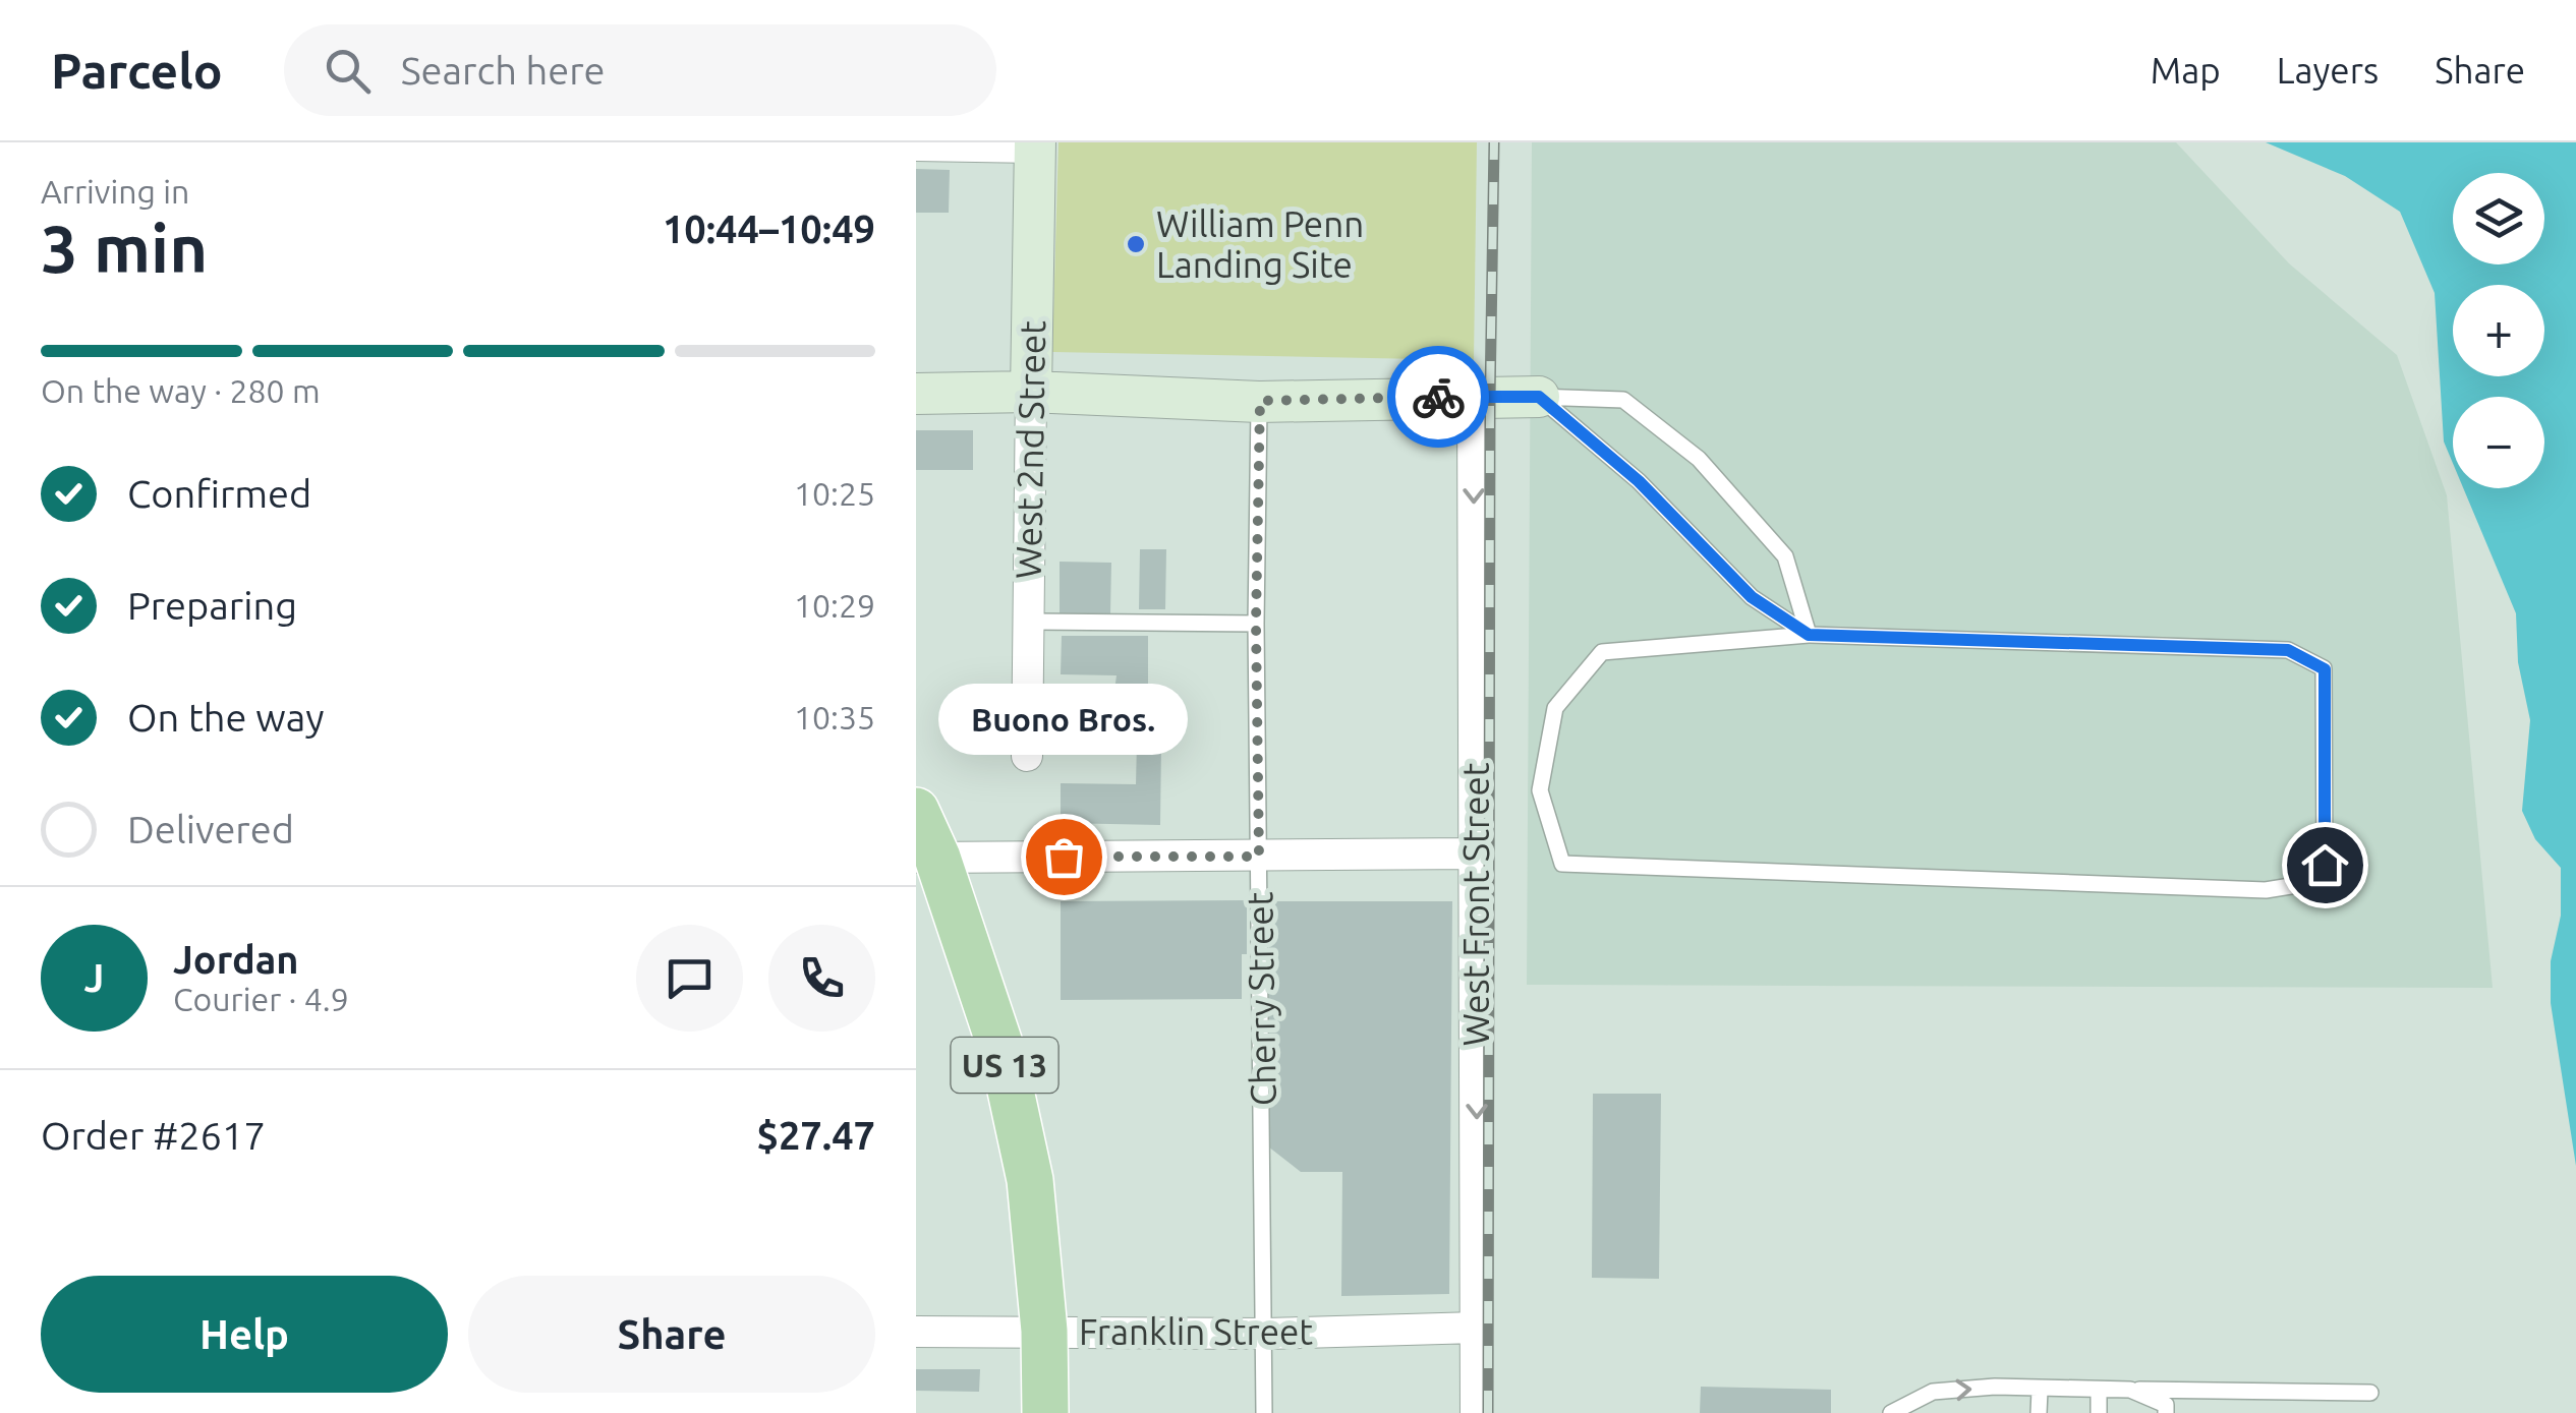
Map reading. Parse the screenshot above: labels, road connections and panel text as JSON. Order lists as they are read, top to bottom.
{
  "streets": {
    "main road": ["US 13"],
    "street": ["West 2nd Street", "West Front Street", "Franklin Street"],
    "lane": ["Cherry Street"]
  },
  "crossings": [
    ["West Front Street", "Franklin Street"],
    ["Cherry Street", "Franklin Street"],
    ["US 13", "Franklin Street"]
  ],
  "one_way": ["West Front Street"],
  "places": ["William Penn Landing Site", "Buono Bros."],
  "page": {
    "header": "Parcelo",
    "search": "Search here",
    "nav": ["Map", "Layers", "Share"],
    "heading": ["3 min", "Arriving in", "10:44–10:49"],
    "panel": [
      "Jordan",
      "Courier · 4.9",
      "Order #2617",
      "$27.47"
    ],
    "map_buttons": ["+", "−"],
    "bar": "On the way · 280 m",
    "list": [
      ["Confirmed", "10:25"],
      ["Preparing", "10:29"],
      ["On the way", "10:35"],
      "Delivered"
    ],
    "bubble": "Buono Bros.",
    "round": "J",
    "buttons": ["Help", "Share"]
  }
}
